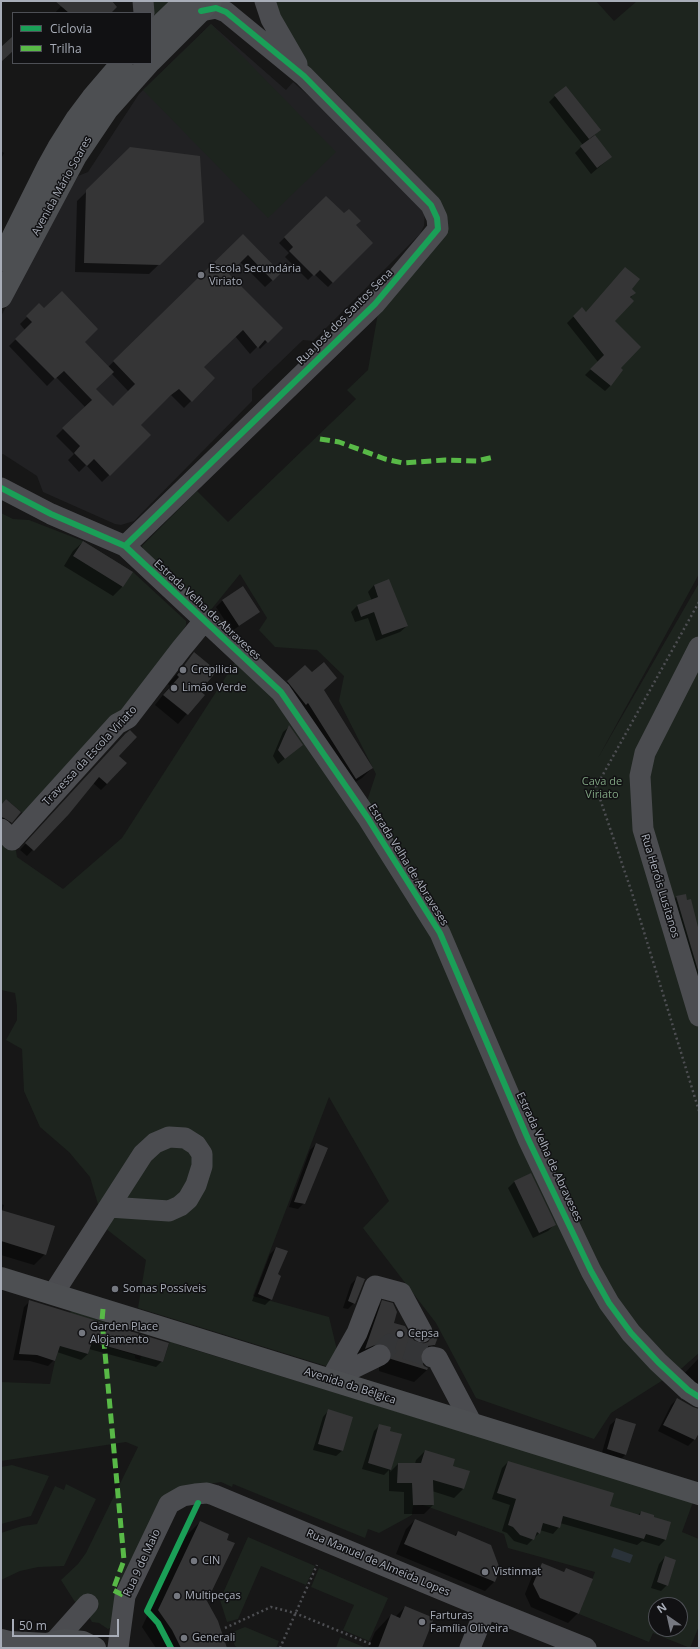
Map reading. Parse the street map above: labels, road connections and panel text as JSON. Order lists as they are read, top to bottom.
{
  "streets": {
    "main road": ["Avenida Mário Soares", "Avenida da Bélgica"],
    "street": [
      "Rua José dos Santos Sena",
      "Estrada Velha de Abraveses",
      "Travessa da Escola Viriato",
      "Rua Heróis Lusitanos",
      "Rua 9 de Maio",
      "Rua Manuel de Almeida Lopes"
    ]
  },
  "crossings": [
    ["Avenida Mário Soares", "Rua José dos Santos Sena"],
    ["Rua José dos Santos Sena", "Estrada Velha de Abraveses"],
    ["Estrada Velha de Abraveses", "Travessa da Escola Viriato"],
    ["Rua 9 de Maio", "Rua Manuel de Almeida Lopes"]
  ],
  "parks": ["Cava de Viriato"],
  "places": [
    "Escola Secundária Viriato",
    "Crepilicia",
    "Limão Verde",
    "Somas Possíveis",
    "Garden Place Alojamento",
    "Cepsa",
    "CIN",
    "Vistinmat",
    "Multipeças",
    "Farturas Família Oliveira",
    "Generali"
  ],
  "legend": ["Ciclovia", "Trilha"],
  "scale_bar": "50 m",
  "north": "top left"
}
